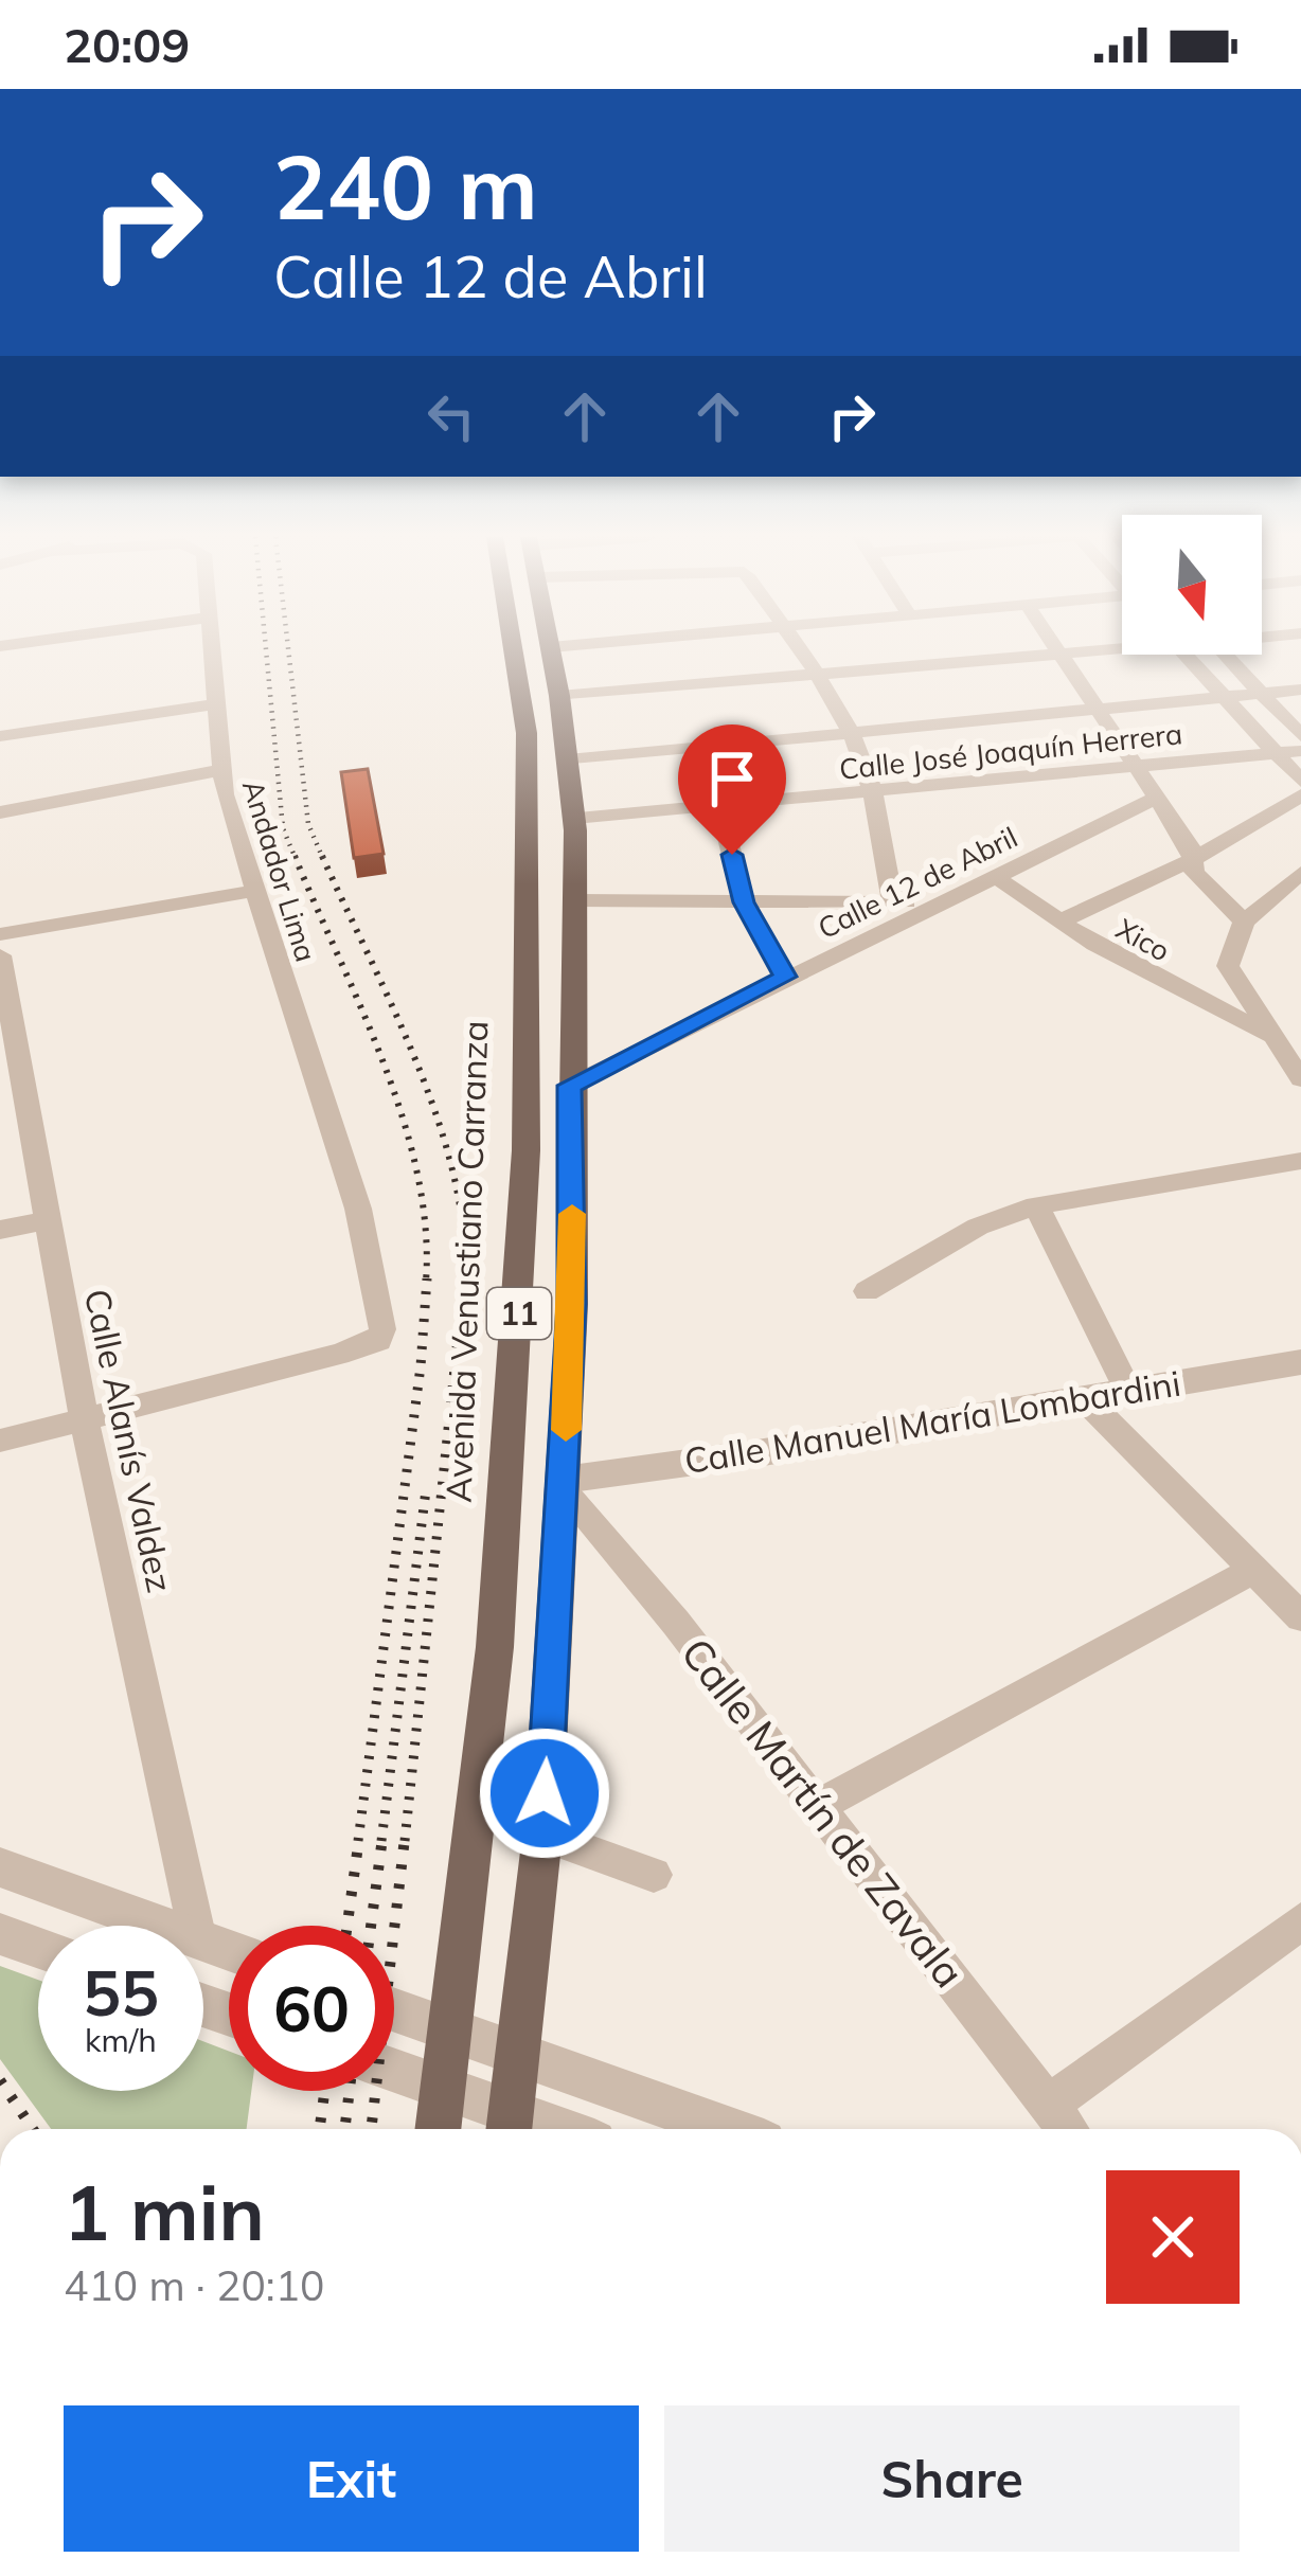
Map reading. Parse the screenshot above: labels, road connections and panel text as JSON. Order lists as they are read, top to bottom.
{
  "streets": {
    "main road": ["Avenida Venustiano Carranza", "11"],
    "street": [
      "Calle José Joaquín Herrera",
      "Andador Lima",
      "Calle 12 de Abril",
      "Xico",
      "Calle Manuel María Lombardini",
      "Calle Alanís Valdez",
      "Calle Martín de Zavala"
    ]
  },
  "crossings": [
    ["Calle José Joaquín Herrera", "11"],
    ["Andador Lima", "Calle Alanís Valdez"],
    ["Calle 12 de Abril", "Xico"],
    ["Calle 12 de Abril", "11"],
    ["11", "Calle Manuel María Lombardini"],
    ["11", "Calle Martín de Zavala"],
    ["Calle Manuel María Lombardini", "Calle Martín de Zavala"]
  ],
  "north": "bottom",
  "page": {
    "status": "20:09",
    "turn": ["240 m", "Calle 12 de Abril"],
    "speed": "55 km/h",
    "limit": "60",
    "heading": ["1 min", "410 m · 20:10"],
    "buttons": ["Exit", "Share"]
  }
}
